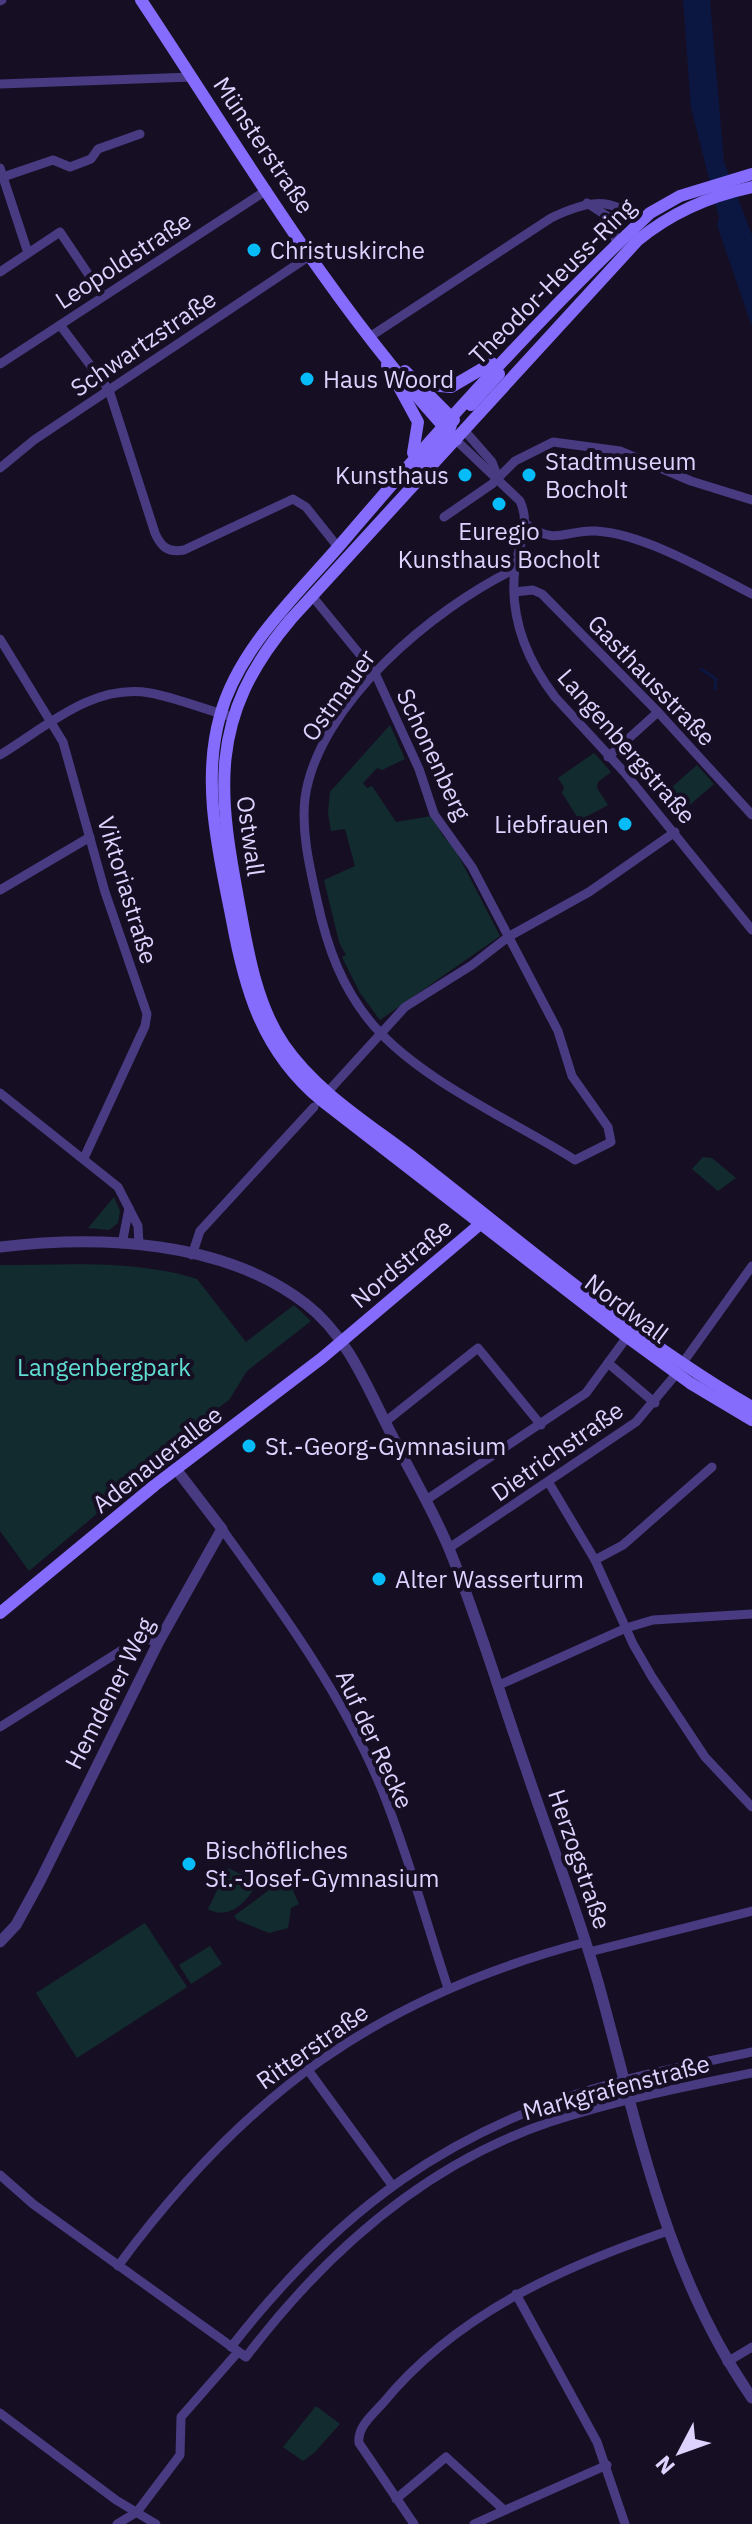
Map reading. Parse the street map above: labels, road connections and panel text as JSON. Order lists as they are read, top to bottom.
{
  "streets": {
    "main road": [
      "Münsterstraße",
      "Theodor-Heuss-Ring",
      "Ostwall",
      "Nordstraße",
      "Nordwall",
      "Adenauerallee"
    ],
    "street": [
      "Leopoldstraße",
      "Schwartzstraße",
      "Gasthausstraße",
      "Ostmauer",
      "Langenbergstraße",
      "Schonenberg",
      "Viktoriastraße",
      "Dietrichstraße",
      "Hemdener Weg",
      "Auf der Recke",
      "Herzogstraße",
      "Ritterstraße",
      "Markgrafenstraße"
    ]
  },
  "crossings": [
    ["Münsterstraße", "Leopoldstraße"],
    ["Münsterstraße", "Theodor-Heuss-Ring"],
    ["Münsterstraße", "Schwartzstraße"],
    ["Münsterstraße", "Ostwall"],
    ["Theodor-Heuss-Ring", "Ostwall"],
    ["Gasthausstraße", "Langenbergstraße"],
    ["Ostmauer", "Langenbergstraße"],
    ["Ostmauer", "Schonenberg"],
    ["Schonenberg", "Ostwall"],
    ["Ostwall", "Nordstraße"],
    ["Ostwall", "Nordwall"],
    ["Nordstraße", "Nordwall"],
    ["Nordstraße", "Adenauerallee"],
    ["Nordstraße", "Herzogstraße"],
    ["Nordwall", "Dietrichstraße"],
    ["Dietrichstraße", "Herzogstraße"],
    ["Adenauerallee", "Herzogstraße"],
    ["Hemdener Weg", "Auf der Recke"],
    ["Auf der Recke", "Ritterstraße"],
    ["Herzogstraße", "Ritterstraße"],
    ["Herzogstraße", "Markgrafenstraße"]
  ],
  "parks": ["Langenbergpark"],
  "places": [
    "Christuskirche",
    "Haus Woord",
    "Kunsthaus",
    "Stadtmuseum Bocholt",
    "Euregio Kunsthaus Bocholt",
    "Liebfrauen",
    "St.-Georg-Gymnasium",
    "Alter Wasserturm",
    "Bischöfliches St.-Josef-Gymnasium"
  ],
  "north": "bottom left"
}
